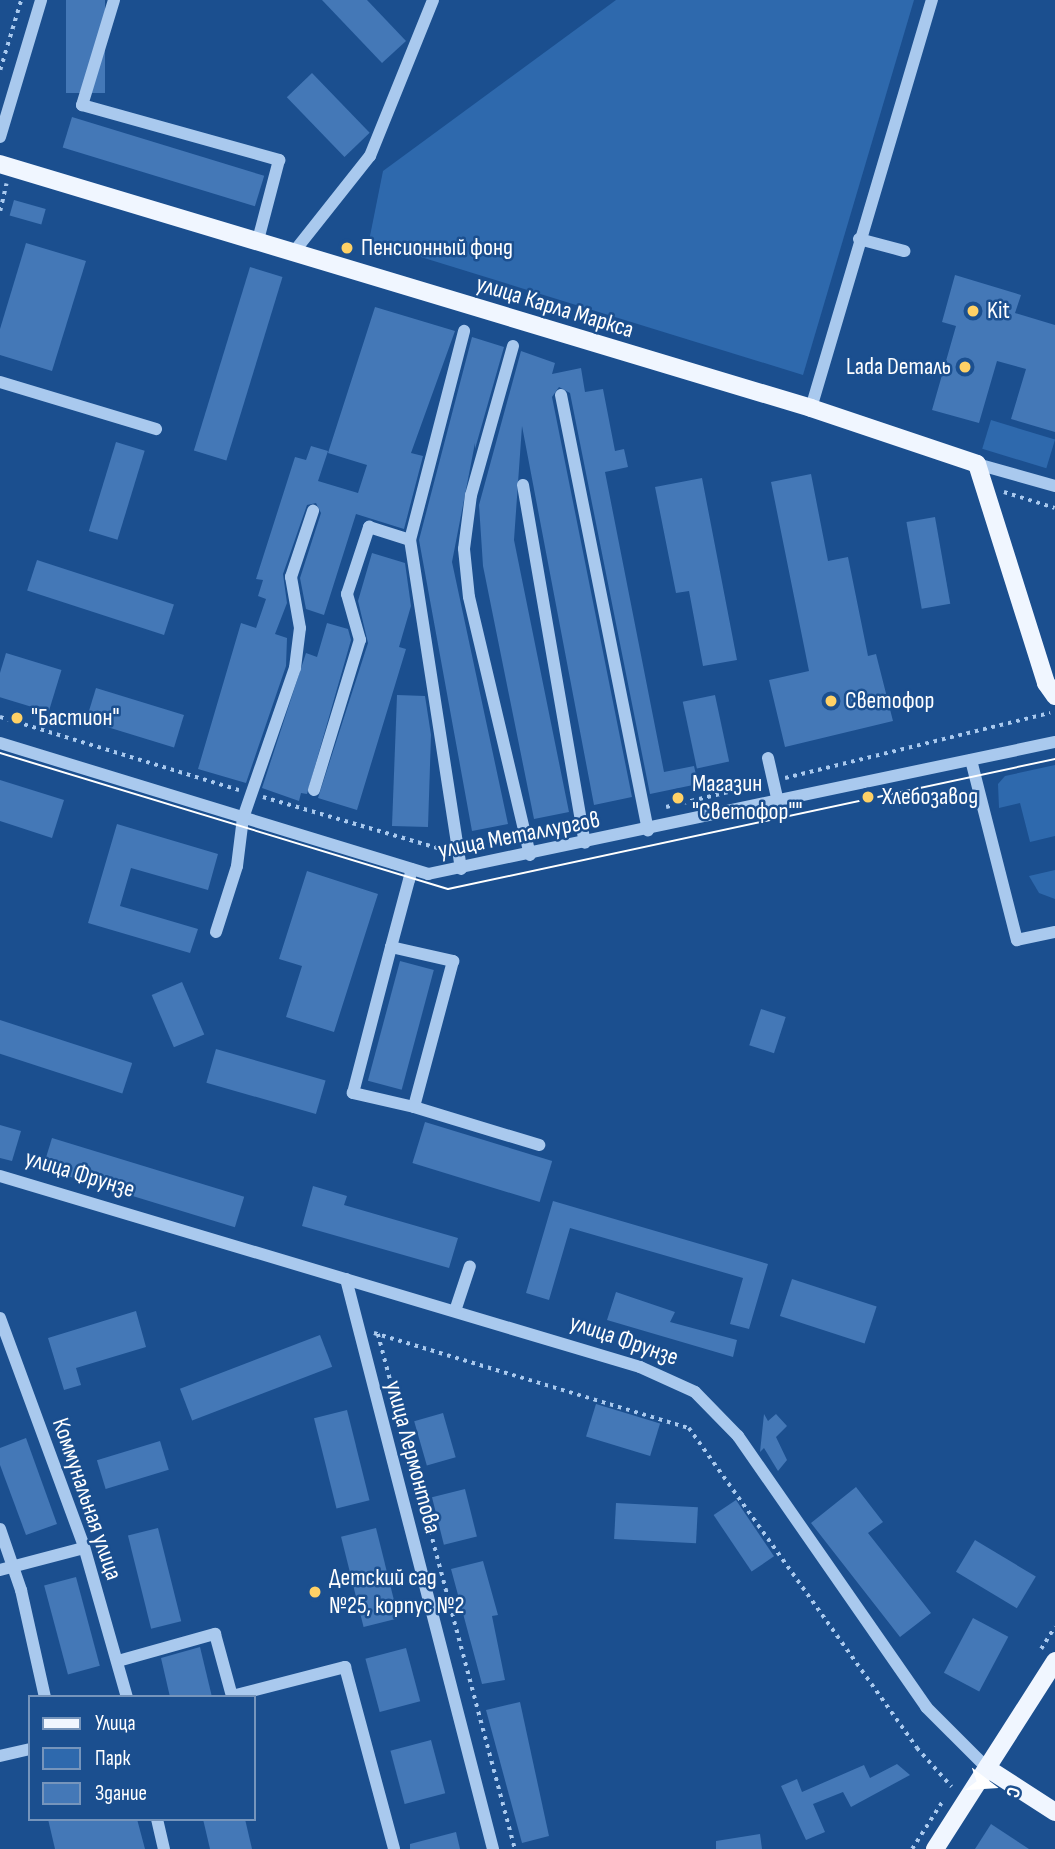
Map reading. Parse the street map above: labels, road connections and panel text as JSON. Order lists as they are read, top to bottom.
{
  "streets": {
    "main road": ["улица Карла Маркса", "улица Фрунзе"],
    "street": ["улица Металлургов", "улица Лермонтова", "Коммунальная улица"]
  },
  "crossings": [
    ["улица Фрунзе", "улица Лермонтова"]
  ],
  "places": [
    "Пенсионный фонд",
    "Kit",
    "Lada Dеталь",
    "Светофор",
    "\"Бастион\"",
    "Хлебозавод",
    "Магазин \"Светофор\"\"",
    "Детский сад №25, корпус №2"
  ],
  "legend": ["Улица", "Парк", "Здание"],
  "north": "right"
}
